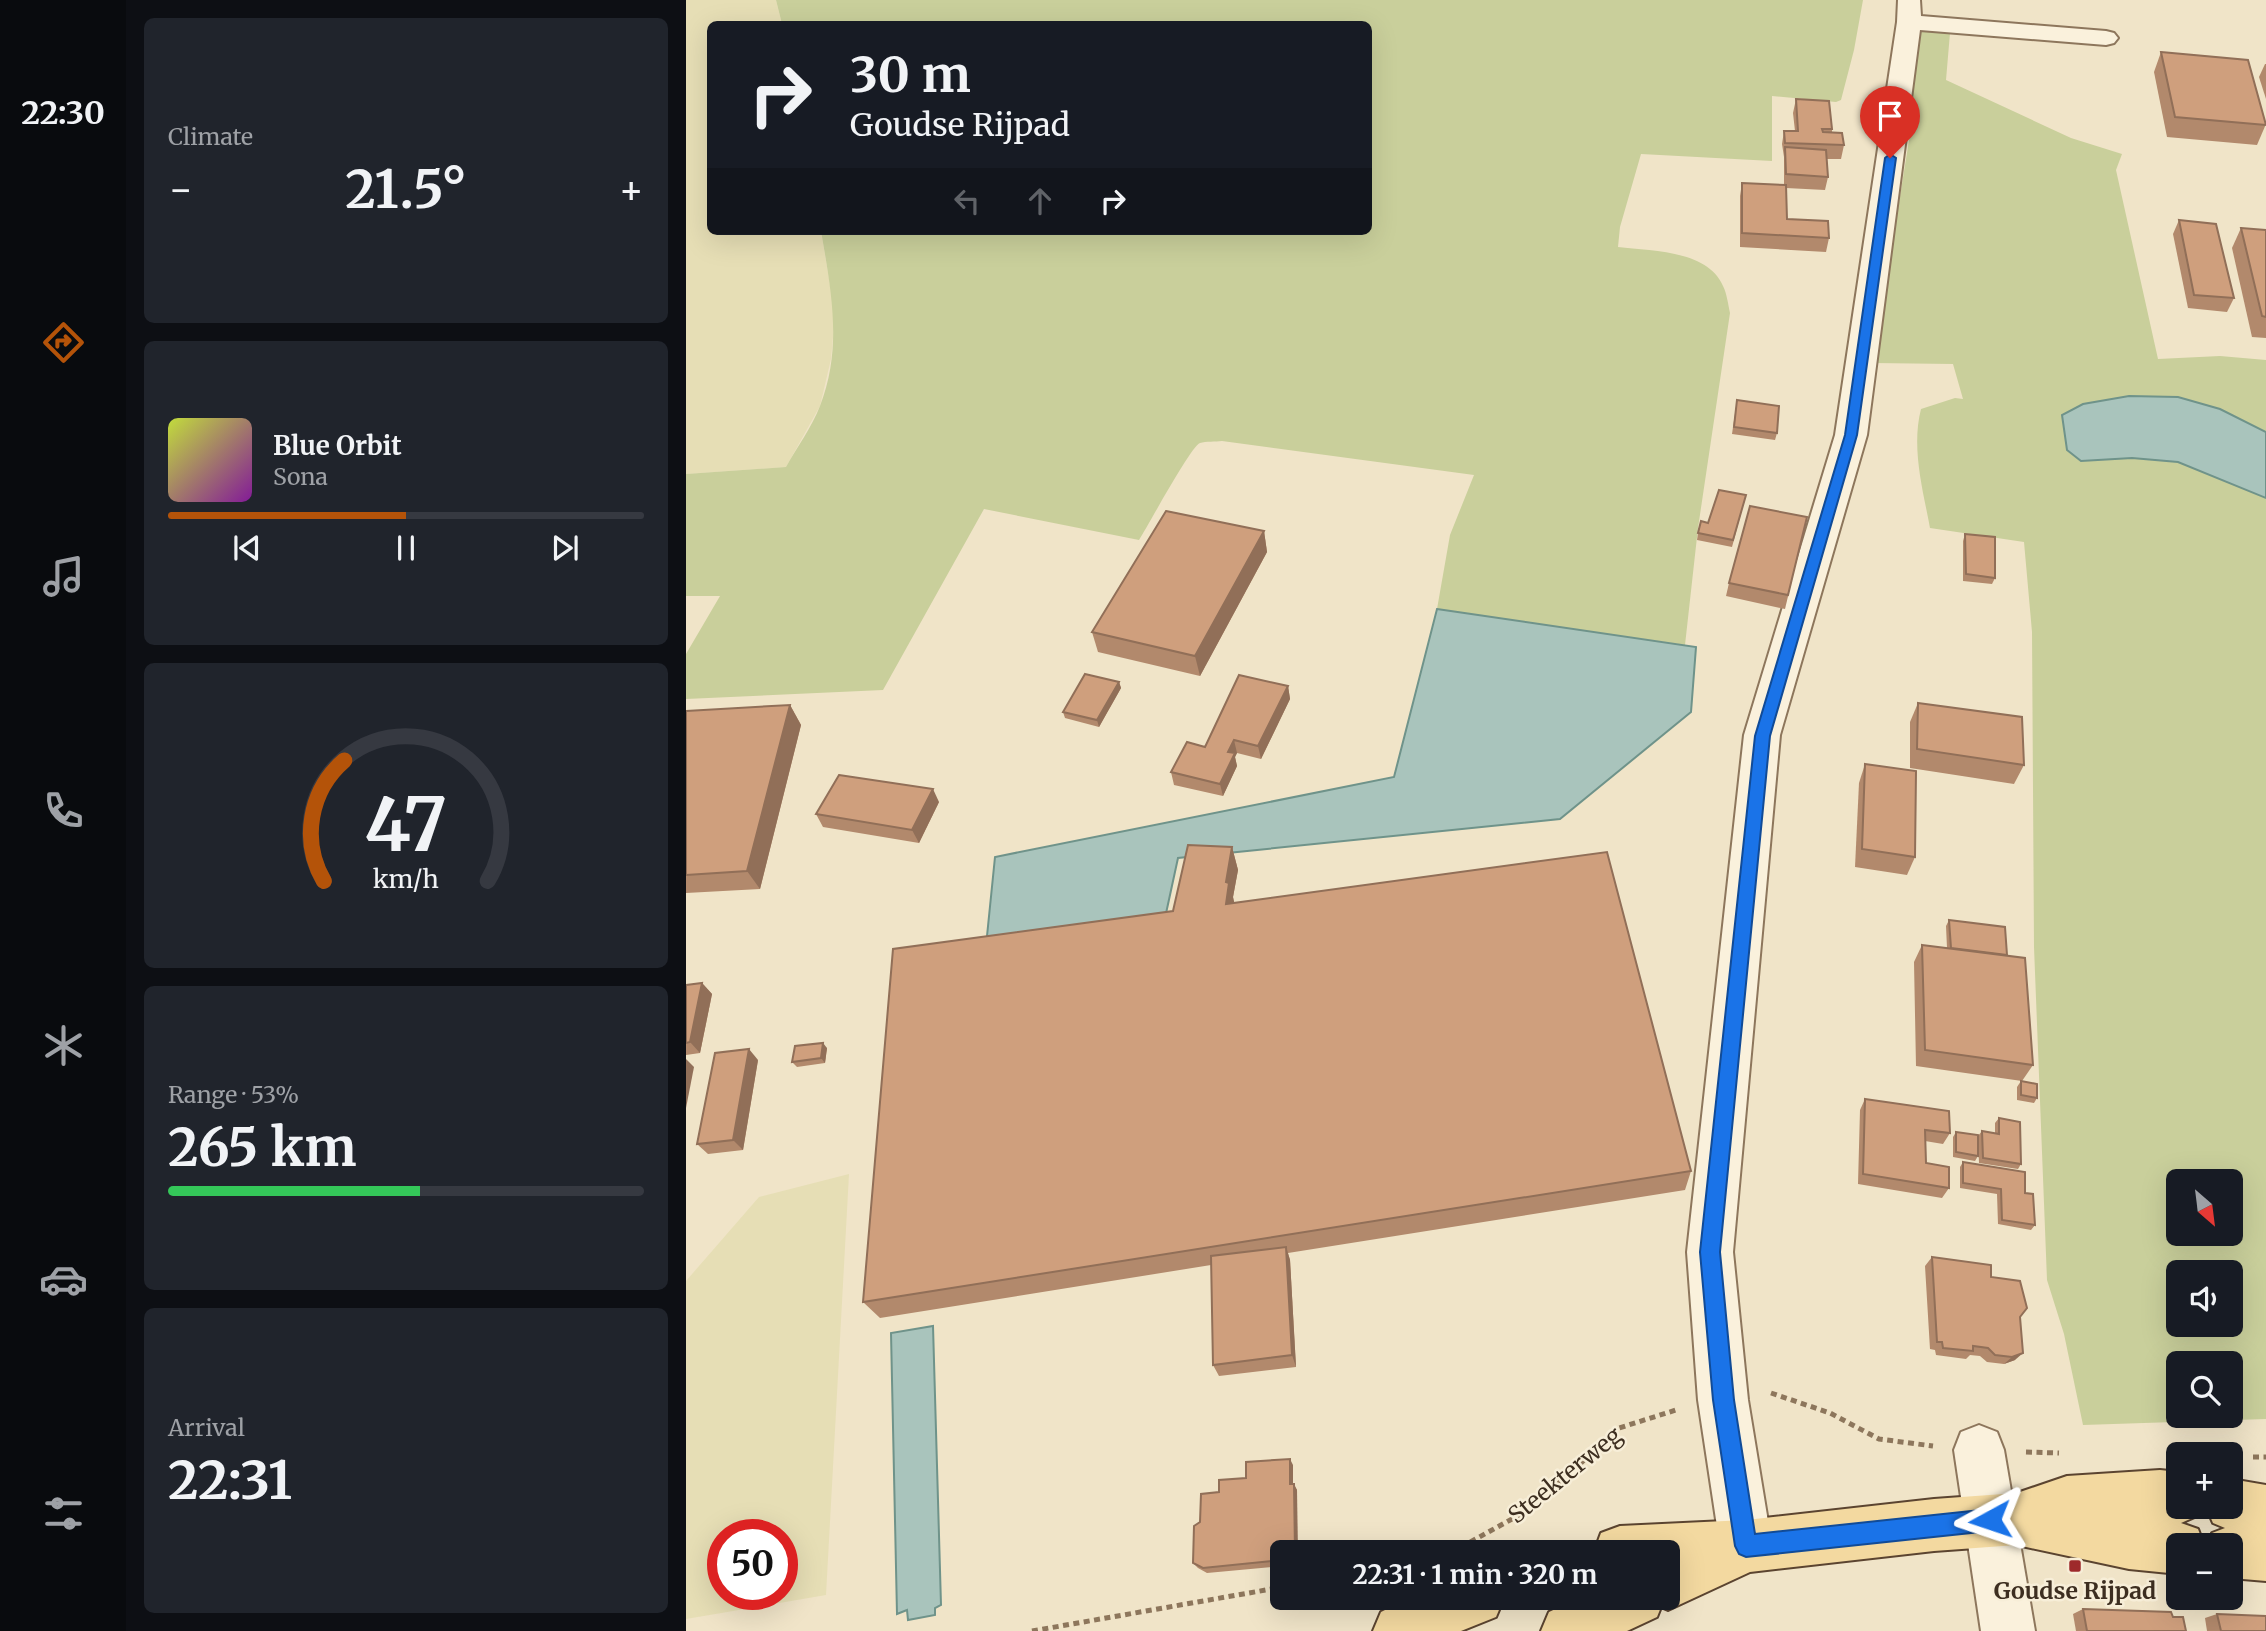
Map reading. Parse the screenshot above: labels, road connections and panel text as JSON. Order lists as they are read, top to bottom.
{
  "streets": {
    "path": ["Steekterweg"]
  },
  "places": {
    "transit": ["Goudse Rijpad"]
  },
  "north": "bottom right",
  "page": {
    "tabs": "22:30",
    "tile": [
      "Climate",
      ["Range · 53%", "265 km"],
      ["Arrival", "22:31"]
    ],
    "turn": ["30 m", "Goudse Rijpad"],
    "heat": ["−", "21.5°", "+"],
    "song": ["Blue Orbit", "Sona"],
    "map_buttons": ["+", "−"],
    "limit": "50",
    "trip": "22:31 · 1 min · 320 m",
    "gauge": ["47", "km/h"]
  }
}
